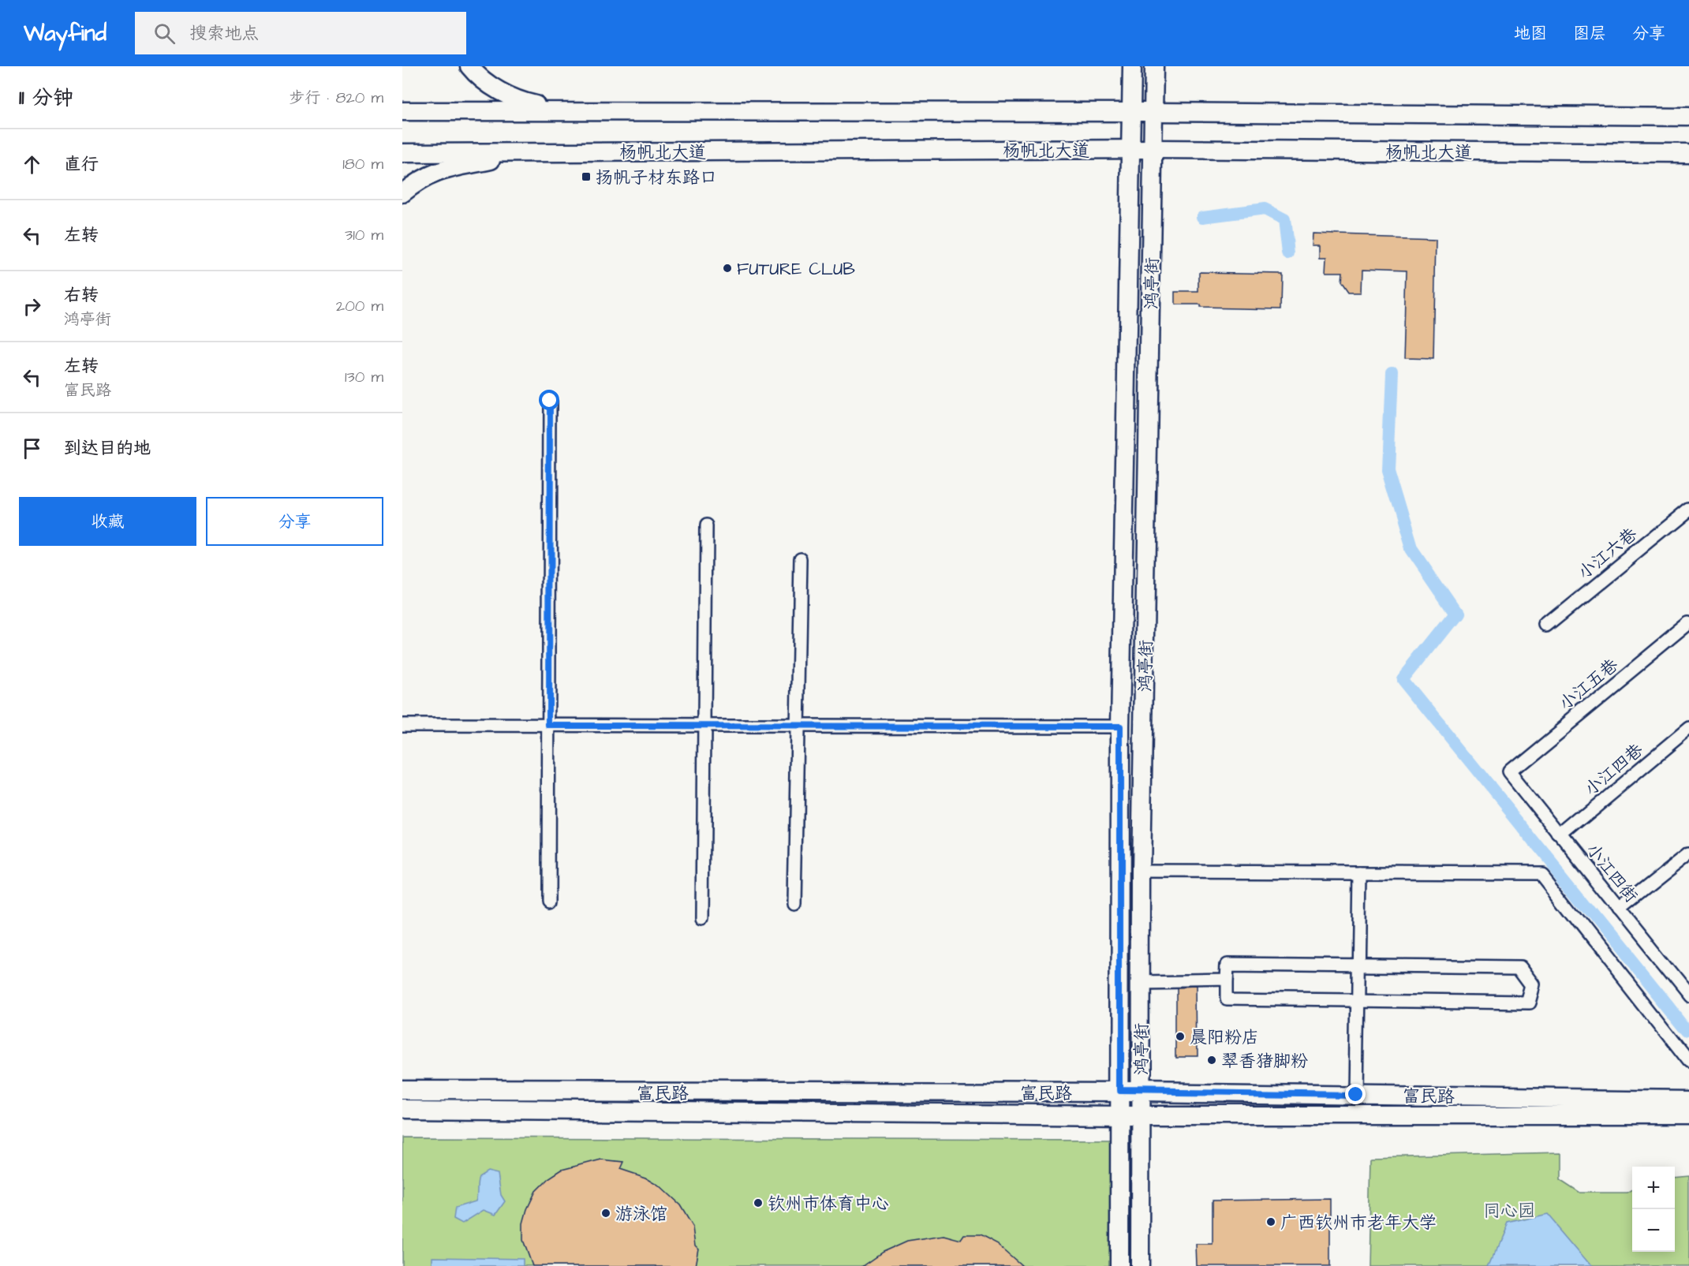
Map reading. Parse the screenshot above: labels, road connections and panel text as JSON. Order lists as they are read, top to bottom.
{
  "streets": {
    "street": [
      "杨帆北大道",
      "鸿亭街",
      "小江六巷",
      "小江五巷",
      "小江四巷",
      "小江四街",
      "富民路"
    ]
  },
  "crossings": [
    ["杨帆北大道", "鸿亭街"],
    ["鸿亭街", "富民路"],
    ["小江五巷", "小江四街"],
    ["小江四巷", "小江四街"]
  ],
  "parks": ["同心园"],
  "places": {
    "transit": ["扬帆子材东路口"],
    "other": [
      "FUTURE CLUB",
      "晨阳粉店",
      "翠香猪脚粉",
      "钦州市体育中心",
      "游泳馆",
      "广西钦州市老年大学"
    ]
  },
  "page": {
    "header": "Wayfind",
    "search": "搜索地点",
    "nav": ["地图", "图层", "分享"],
    "heading": ["11 分钟", "步行 · 820 m"],
    "list": [
      ["直行", "180 m"],
      ["左转", "310 m"],
      ["右转", "鸿亭街", "200 m"],
      ["左转", "富民路", "130 m"],
      "到达目的地"
    ],
    "buttons": ["收藏", "分享"],
    "map_buttons": ["+", "−"]
  }
}
